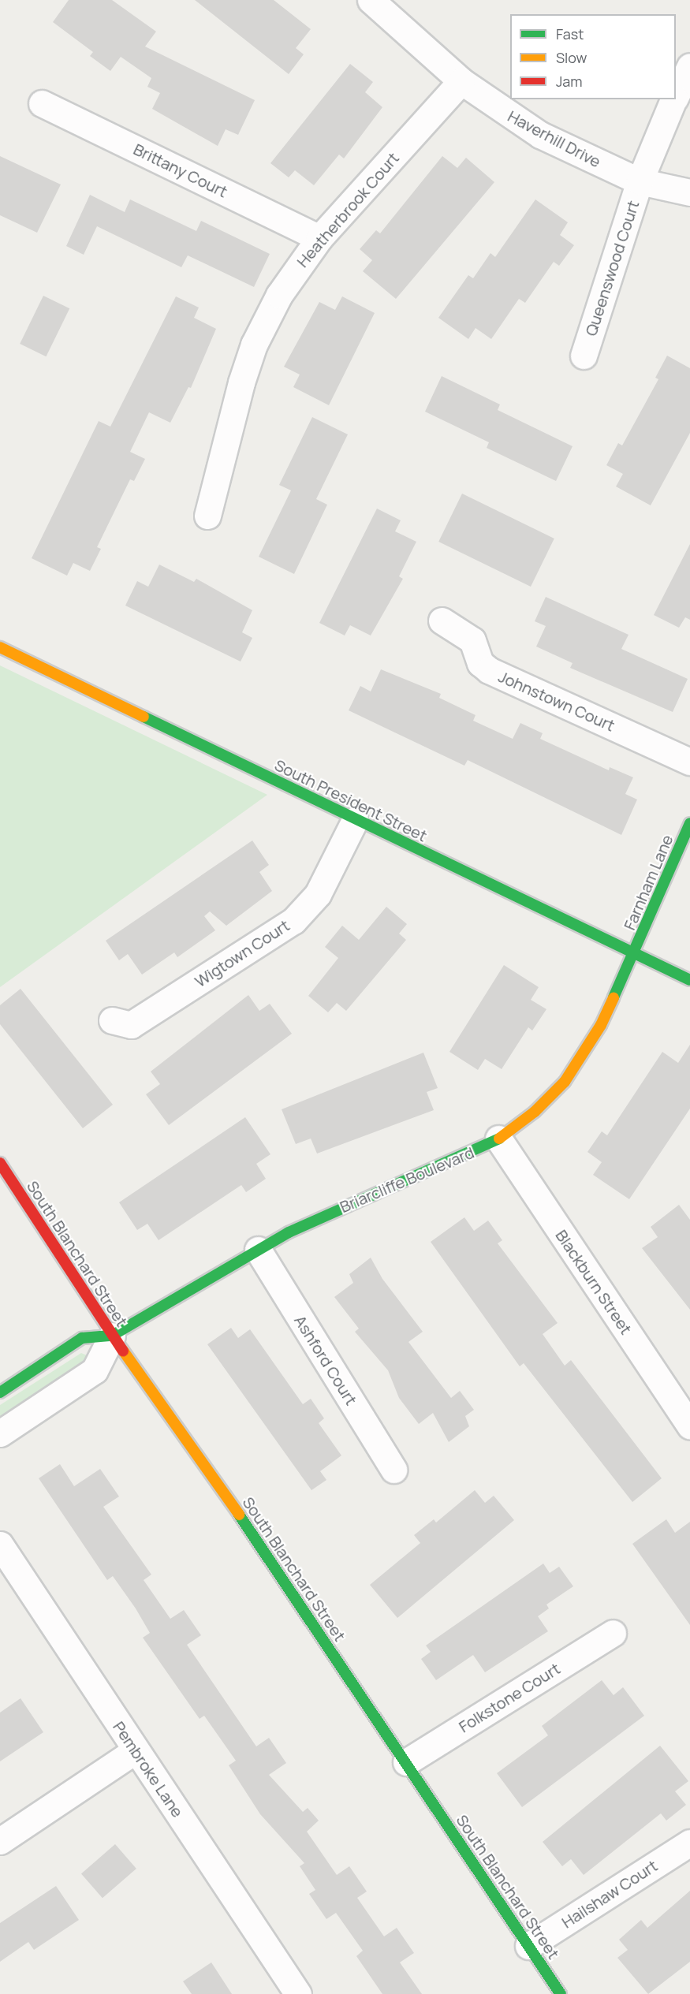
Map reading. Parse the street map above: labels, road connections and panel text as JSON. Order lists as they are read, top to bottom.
{
  "streets": {
    "street": [
      "Haverhill Drive",
      "Brittany Court",
      "Heatherbrook Court",
      "Queenswood Court",
      "Johnstown Court",
      "South President Street",
      "Farnham Lane",
      "Wigtown Court",
      "Briarcliffe Boulevard",
      "South Blanchard Street",
      "Blackburn Street",
      "Ashford Court",
      "Folkstone Court",
      "Pembroke Lane",
      "Hailshaw Court"
    ]
  },
  "crossings": [
    ["Haverhill Drive", "Heatherbrook Court"],
    ["Haverhill Drive", "Queenswood Court"],
    ["Brittany Court", "Heatherbrook Court"],
    ["South President Street", "Farnham Lane"],
    ["South President Street", "Wigtown Court"],
    ["South President Street", "Briarcliffe Boulevard"],
    ["Farnham Lane", "Briarcliffe Boulevard"],
    ["Briarcliffe Boulevard", "South Blanchard Street"],
    ["Briarcliffe Boulevard", "Blackburn Street"],
    ["Briarcliffe Boulevard", "Ashford Court"],
    ["South Blanchard Street", "Folkstone Court"],
    ["South Blanchard Street", "Hailshaw Court"]
  ],
  "legend": ["Fast", "Slow", "Jam"]
}
